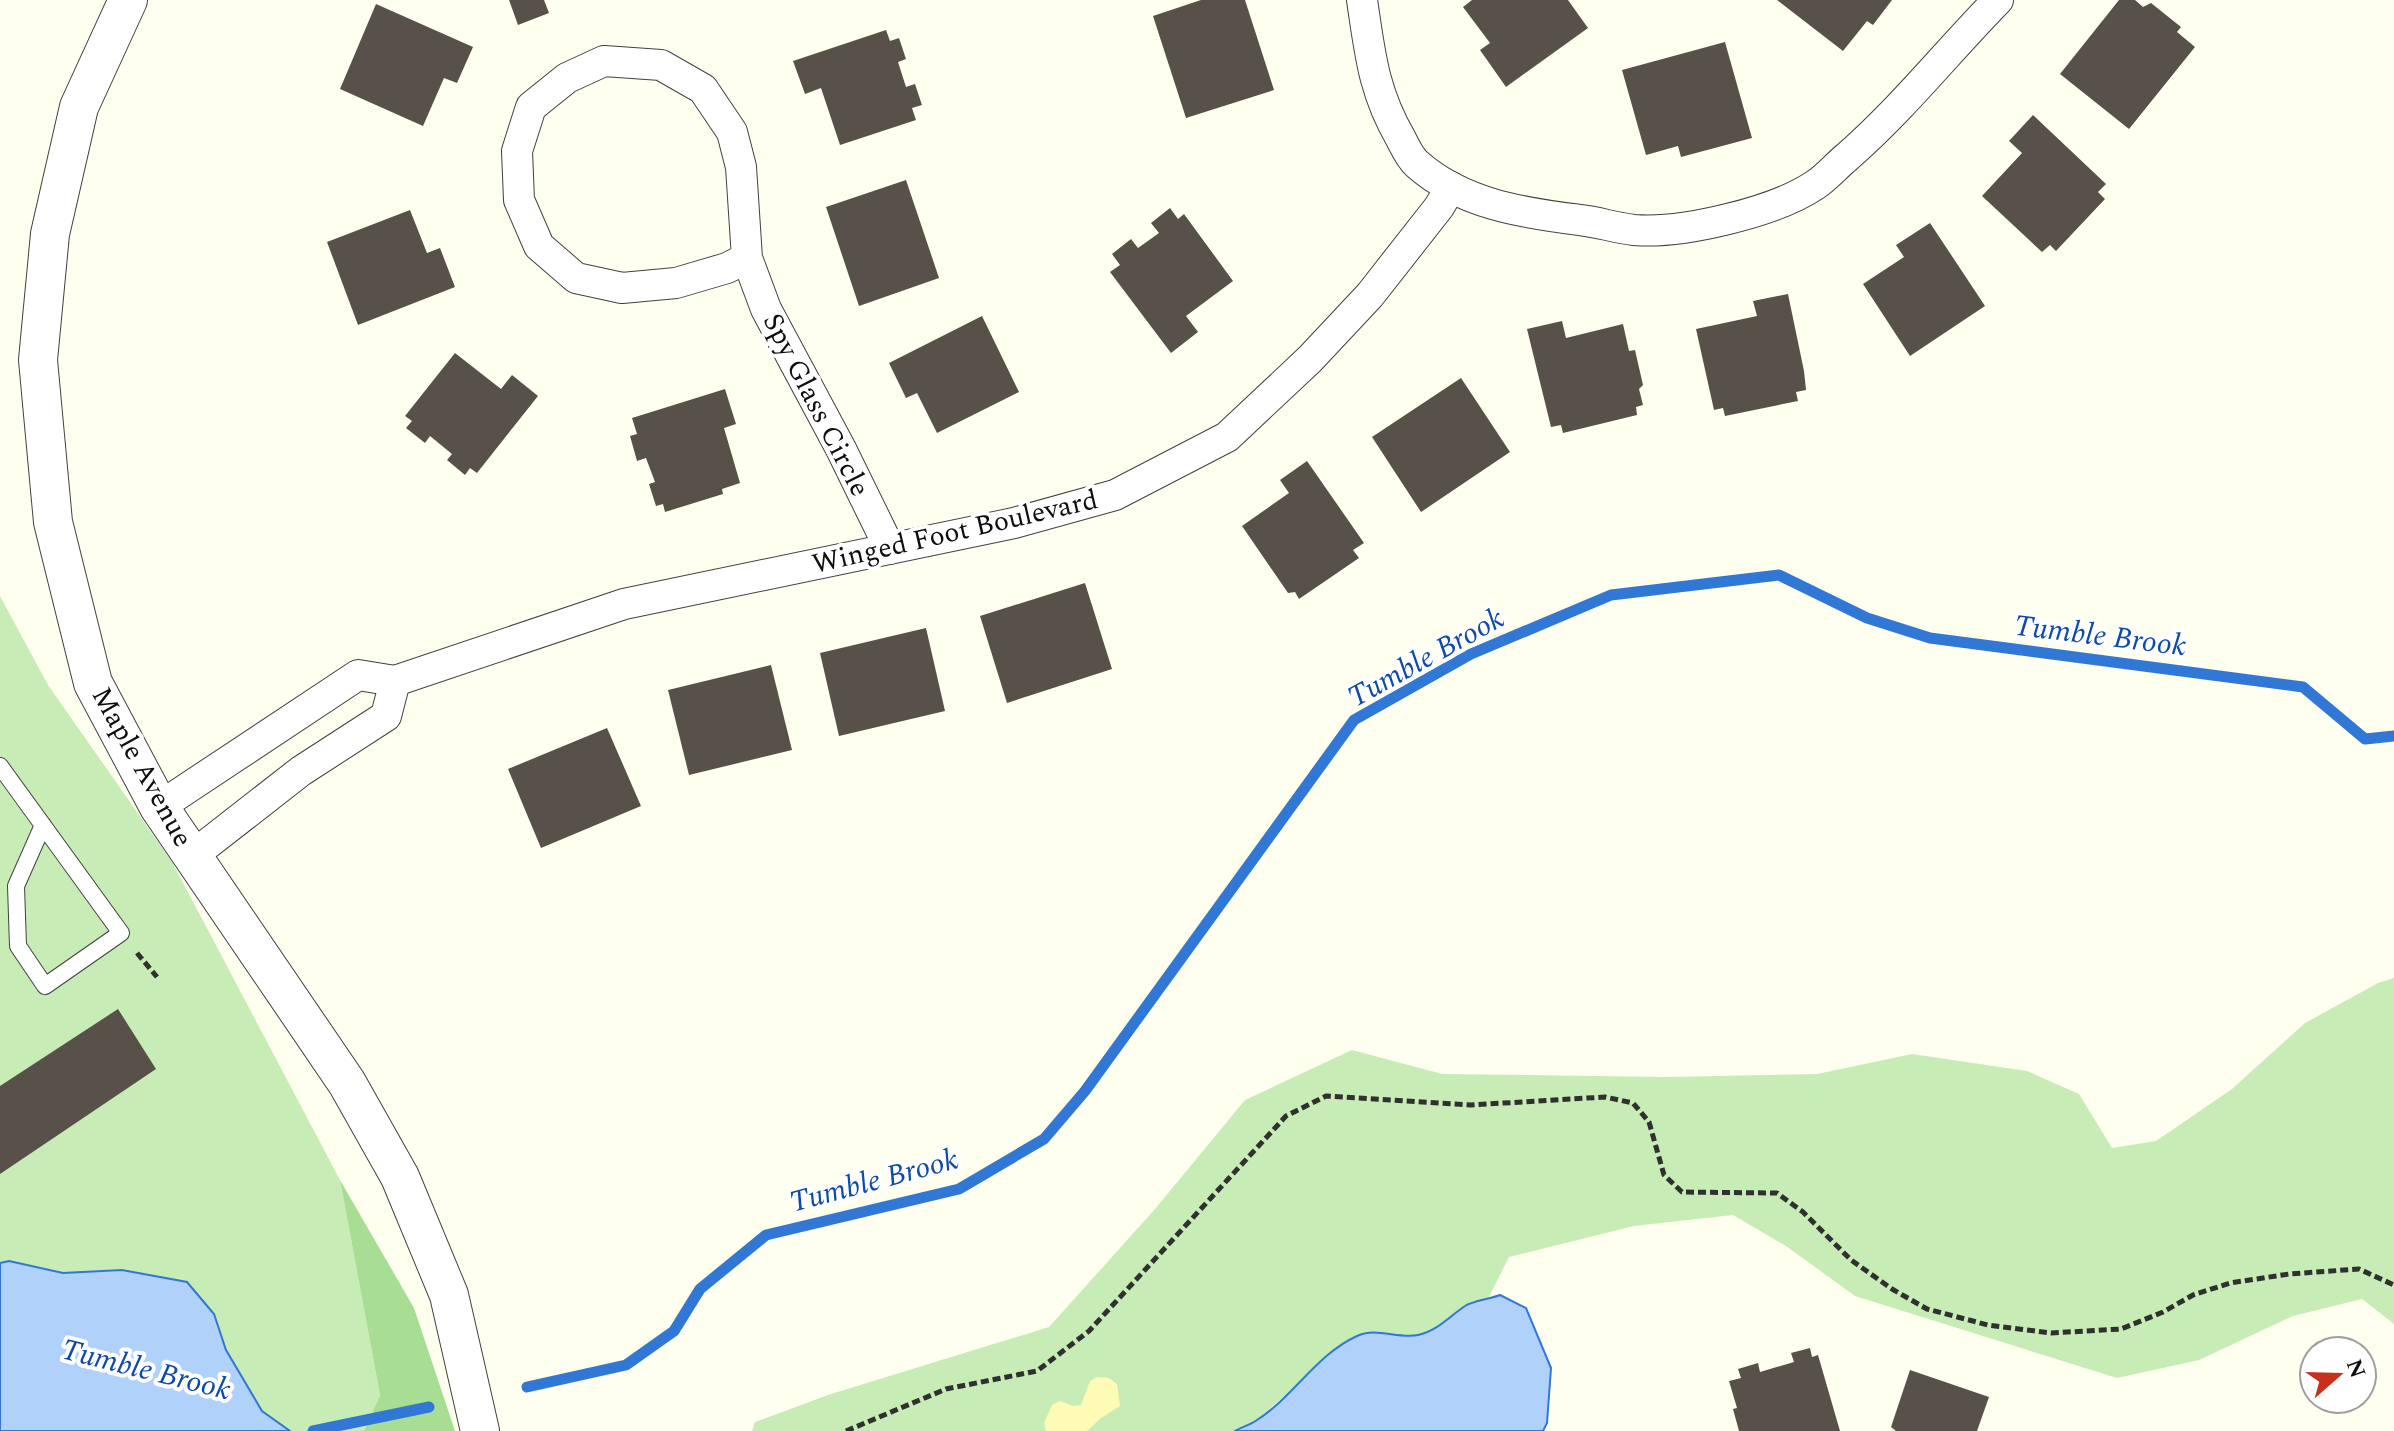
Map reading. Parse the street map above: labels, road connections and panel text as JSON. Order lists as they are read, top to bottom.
{
  "streets": {
    "street": ["Spy Glass Circle", "Winged Foot Boulevard", "Maple Avenue"]
  },
  "crossings": [
    ["Spy Glass Circle", "Winged Foot Boulevard"],
    ["Winged Foot Boulevard", "Maple Avenue"]
  ],
  "water": ["Tumble Brook"],
  "north": "right"
}
